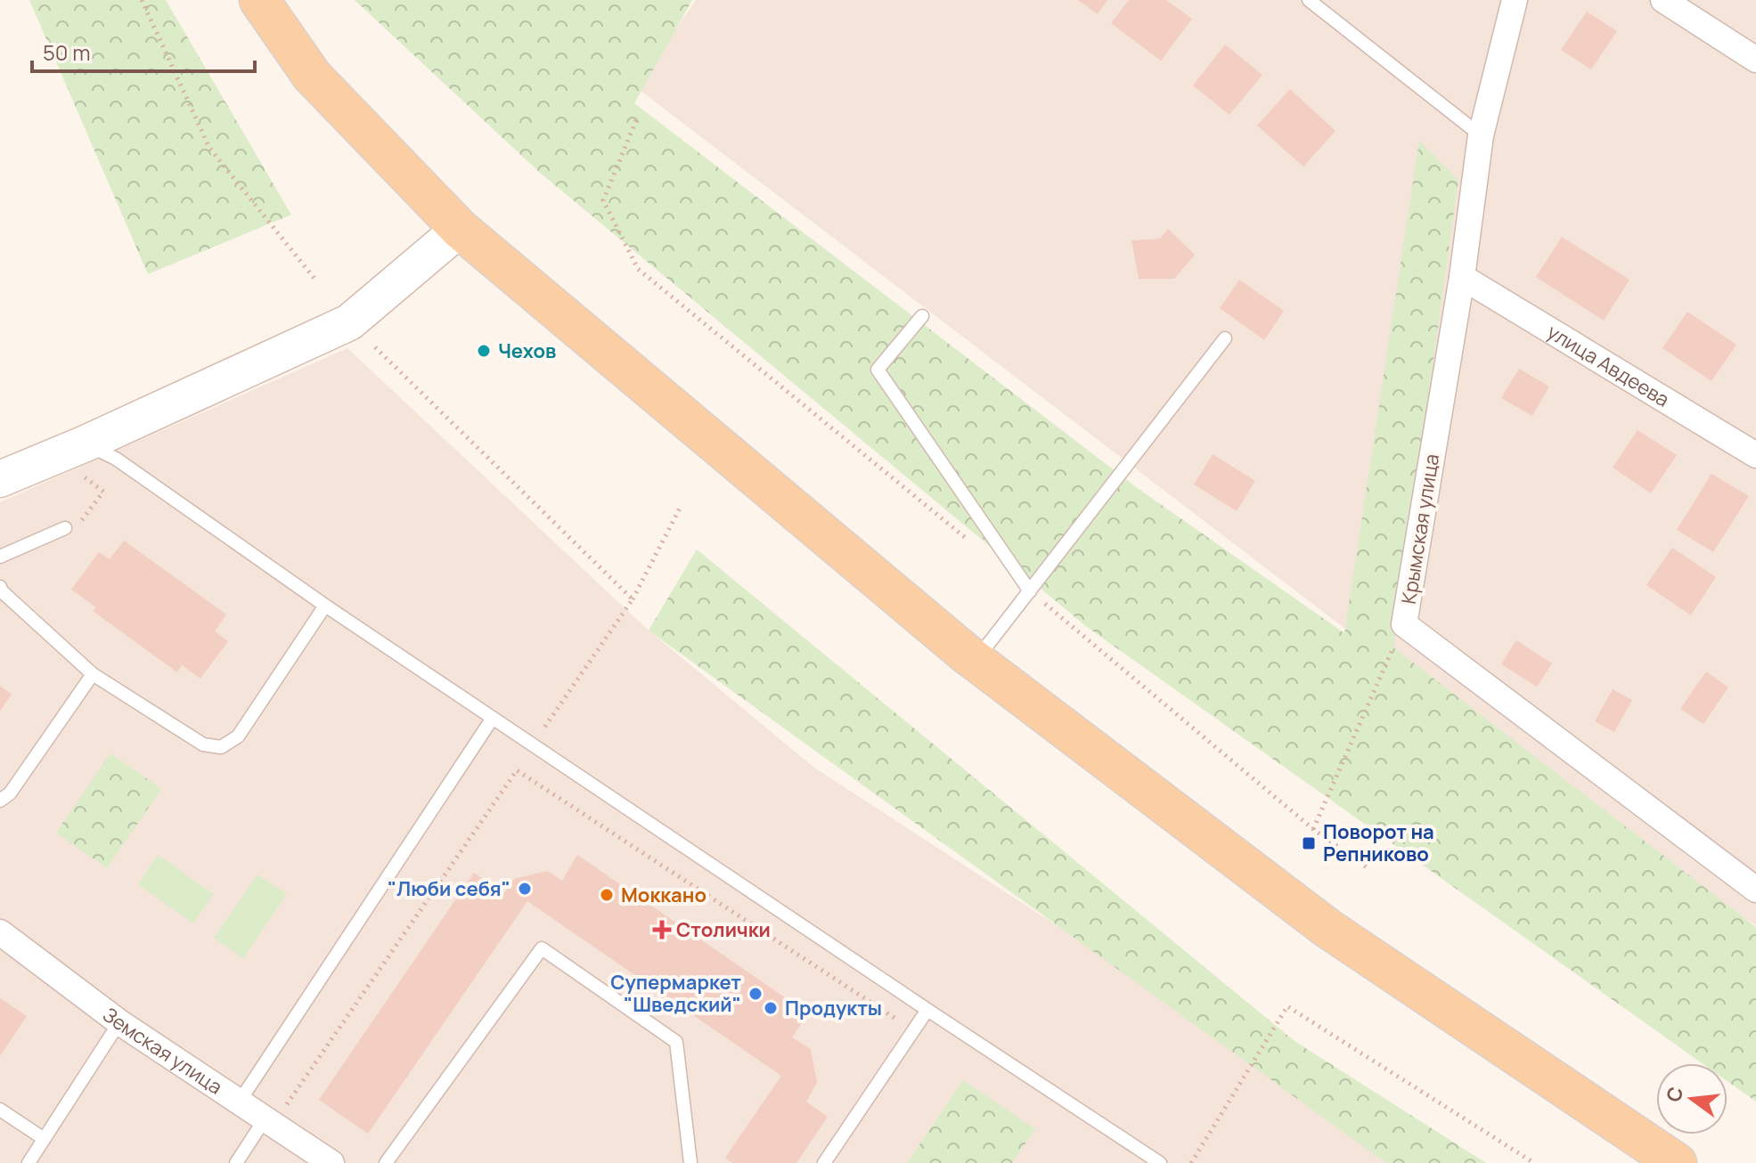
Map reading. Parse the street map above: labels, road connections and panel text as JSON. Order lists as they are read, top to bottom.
{
  "streets": {
    "street": ["улица Авдеева", "Крымская улица", "Земская улица"]
  },
  "crossings": [
    ["улица Авдеева", "Крымская улица"]
  ],
  "places": {
    "other": [
      "Чехов",
      "\"Люби себя\"",
      "Моккано",
      "Супермаркет \"Шведский\"",
      "Продукты"
    ],
    "transit": ["Поворот на Репниково"],
    "health": ["Столички"]
  },
  "scale_bar": "50 m",
  "north": "left"
}
